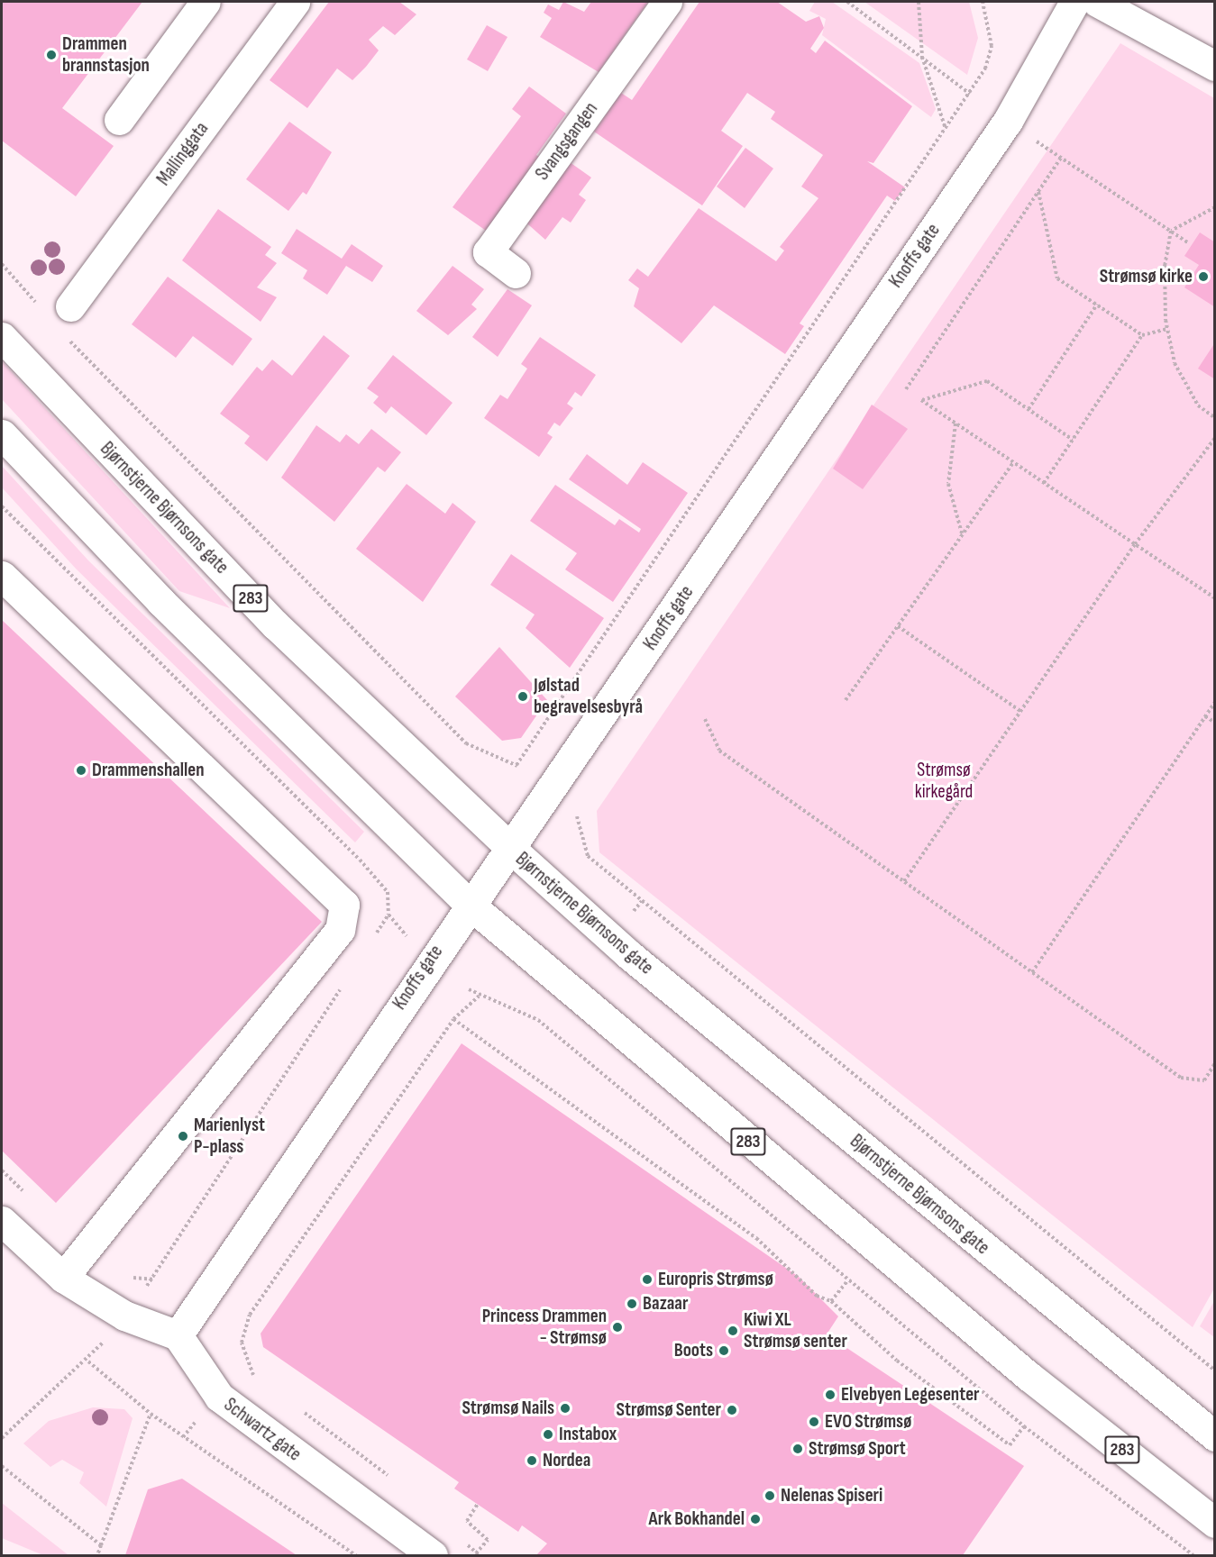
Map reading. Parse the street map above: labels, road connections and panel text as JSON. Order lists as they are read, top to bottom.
{
  "streets": {
    "main road": [
      "Svangsgangen",
      "Mallinggata",
      "Knoffs gate",
      "Bjørnstjerne Bjørnsons gate",
      "283",
      "Schwartz gate"
    ]
  },
  "crossings": [
    ["Knoffs gate", "Bjørnstjerne Bjørnsons gate"],
    ["Knoffs gate", "283"],
    ["Knoffs gate", "Schwartz gate"]
  ],
  "parks": ["Strømsø kirkegård"],
  "places": [
    "Drammen brannstasjon",
    "Strømsø kirke",
    "Jølstad begravelsesbyrå",
    "Drammenshallen",
    "Marienlyst P-plass",
    "Europris Strømsø",
    "Bazaar",
    "Princess Drammen - Strømsø",
    "Kiwi XL Strømsø senter",
    "Boots",
    "Elvebyen Legesenter",
    "Strømsø Nails",
    "Strømsø Senter",
    "EVO Strømsø",
    "Instabox",
    "Strømsø Sport",
    "Nordea",
    "Nelenas Spiseri",
    "Ark Bokhandel"
  ]
}
